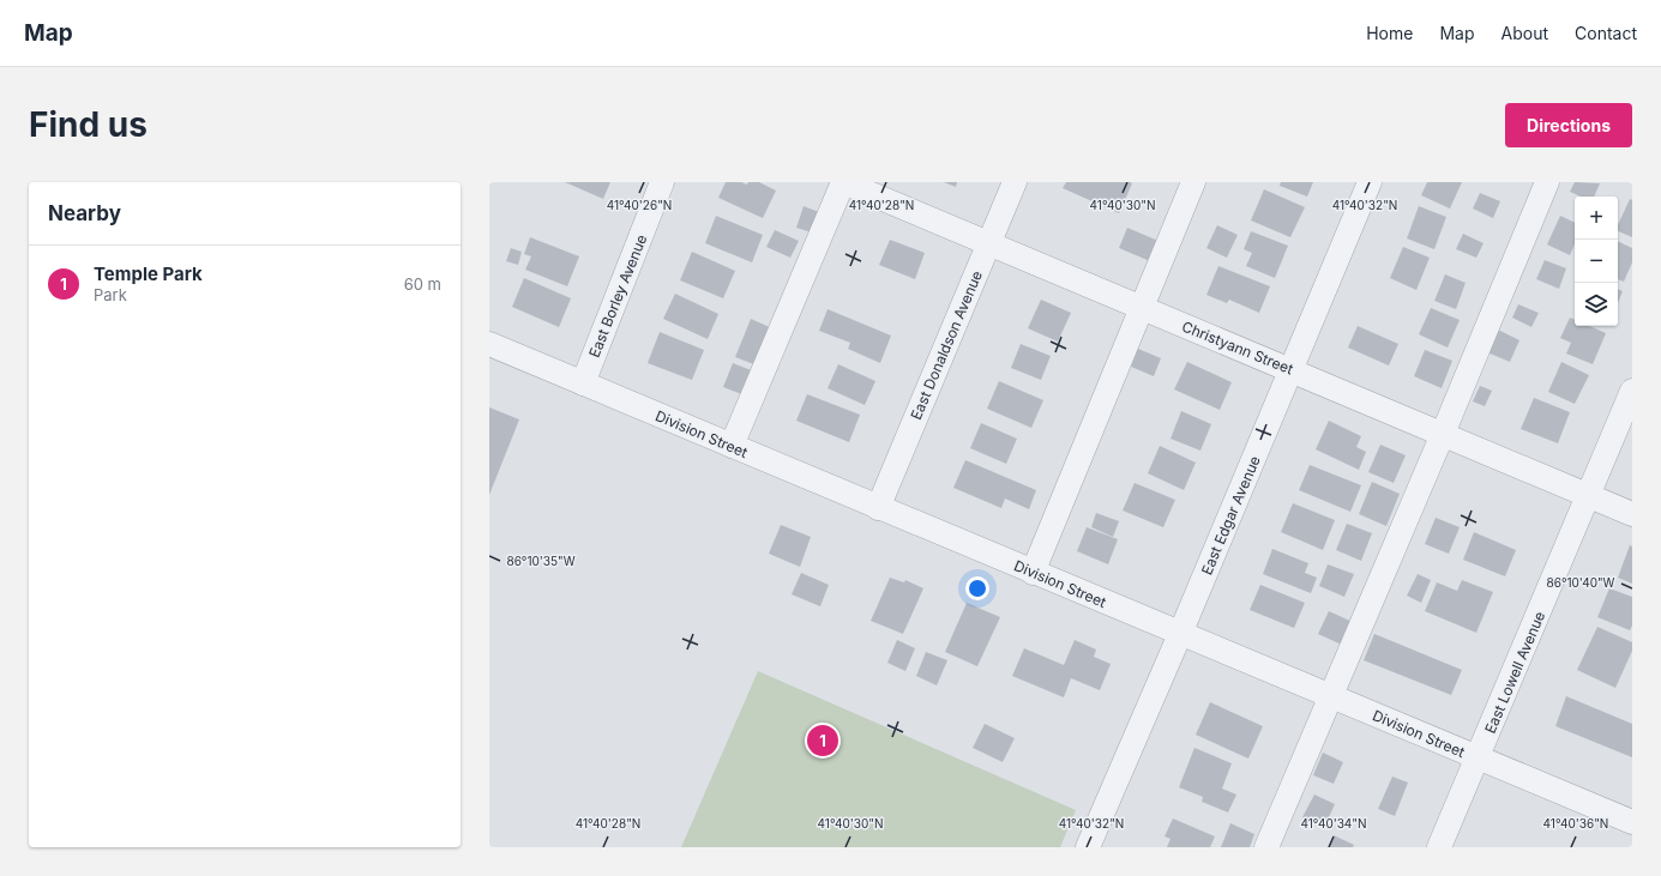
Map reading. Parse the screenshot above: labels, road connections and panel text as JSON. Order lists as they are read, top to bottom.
{
  "streets": {
    "street": [
      "East Borley Avenue",
      "East Donaldson Avenue",
      "Christyann Street",
      "Division Street",
      "East Edgar Avenue",
      "East Lowell Avenue"
    ]
  },
  "crossings": [
    ["East Borley Avenue", "Division Street"],
    ["East Donaldson Avenue", "Christyann Street"],
    ["East Donaldson Avenue", "Division Street"],
    ["Christyann Street", "East Edgar Avenue"],
    ["Christyann Street", "East Lowell Avenue"],
    ["Division Street", "East Edgar Avenue"],
    ["Division Street", "East Lowell Avenue"]
  ],
  "page": {
    "header": "Map",
    "nav": [
      "Home",
      "Map",
      "About",
      "Contact"
    ],
    "buttons": "Directions",
    "title": "Find us",
    "heading": "Nearby",
    "map_buttons": ["+", "−"],
    "list": [
      {
        "mark": "1",
        "name": "Temple Park",
        "note": "Park",
        "value": "60 m"
      }
    ],
    "pins": "1"
  },
  "coordinates": [
    "41°40'26\"N",
    "41°40'28\"N",
    "41°40'30\"N",
    "41°40'32\"N",
    "86°10'35\"W",
    "86°10'40\"W",
    "41°40'34\"N",
    "41°40'36\"N"
  ]
}
